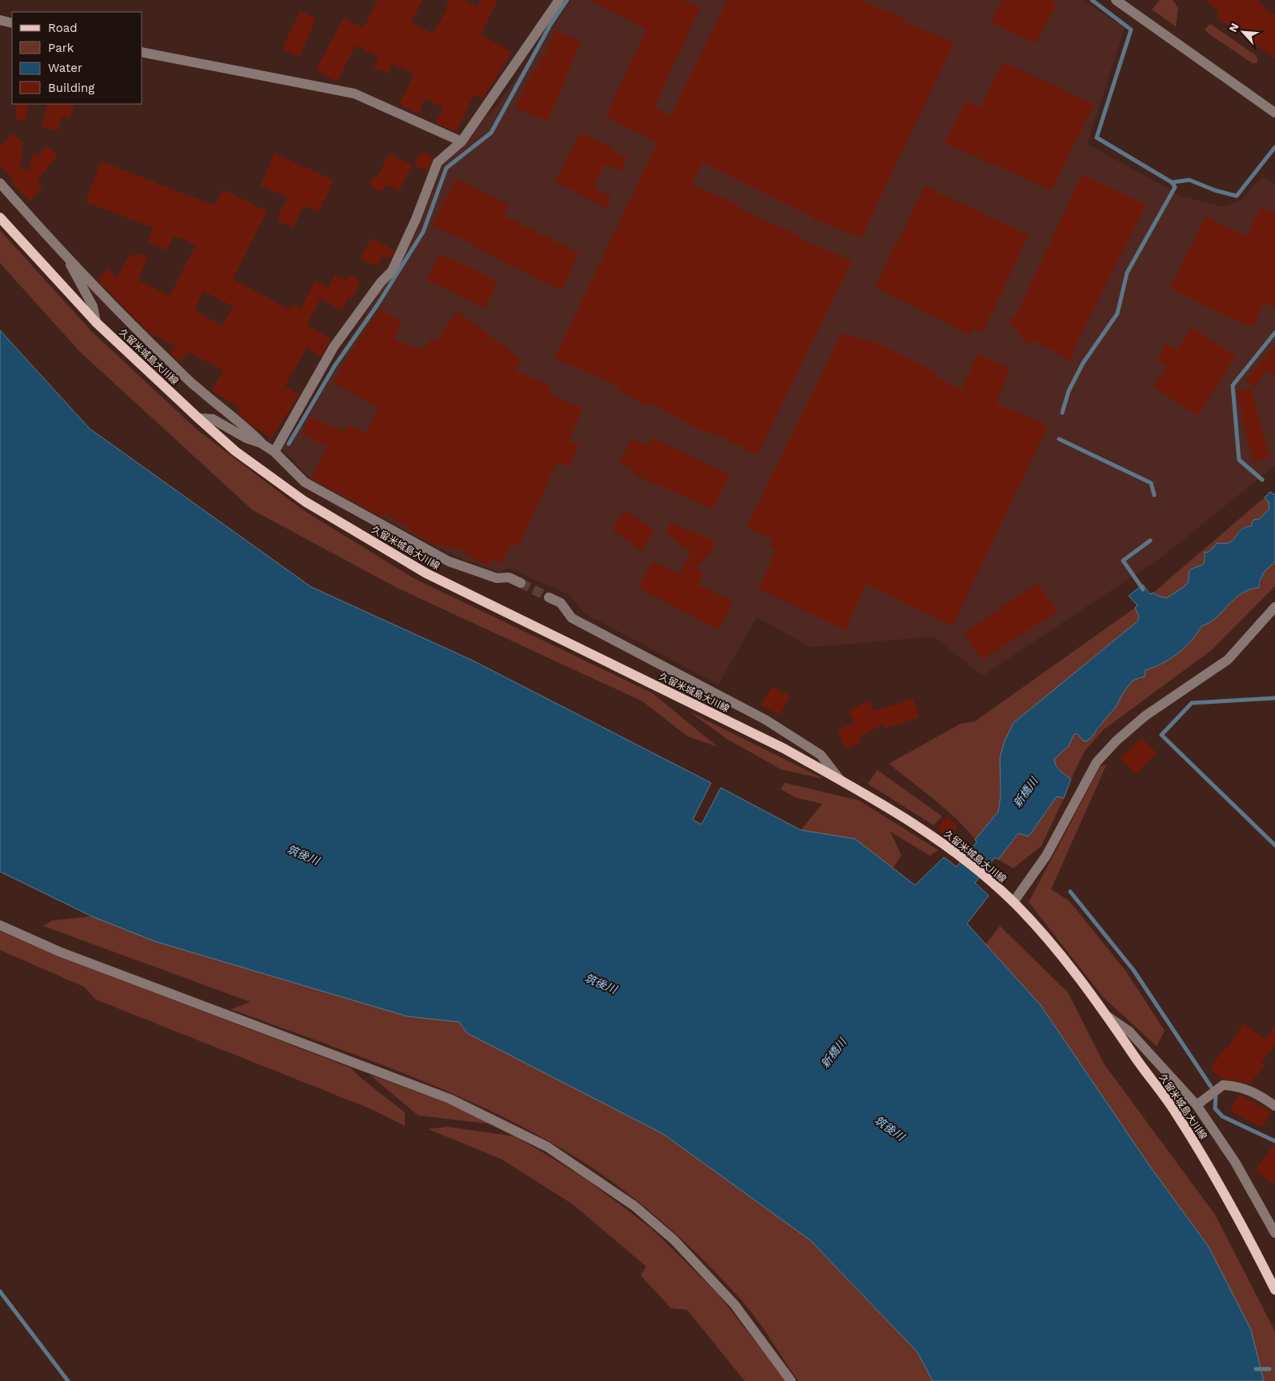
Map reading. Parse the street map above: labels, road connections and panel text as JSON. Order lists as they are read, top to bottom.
{
  "streets": {
    "main road": ["久留米城島大川線"]
  },
  "water": ["新橋川", "筑後川"],
  "legend": [
    "Road",
    "Park",
    "Water",
    "Building"
  ],
  "north": "top left"
}
